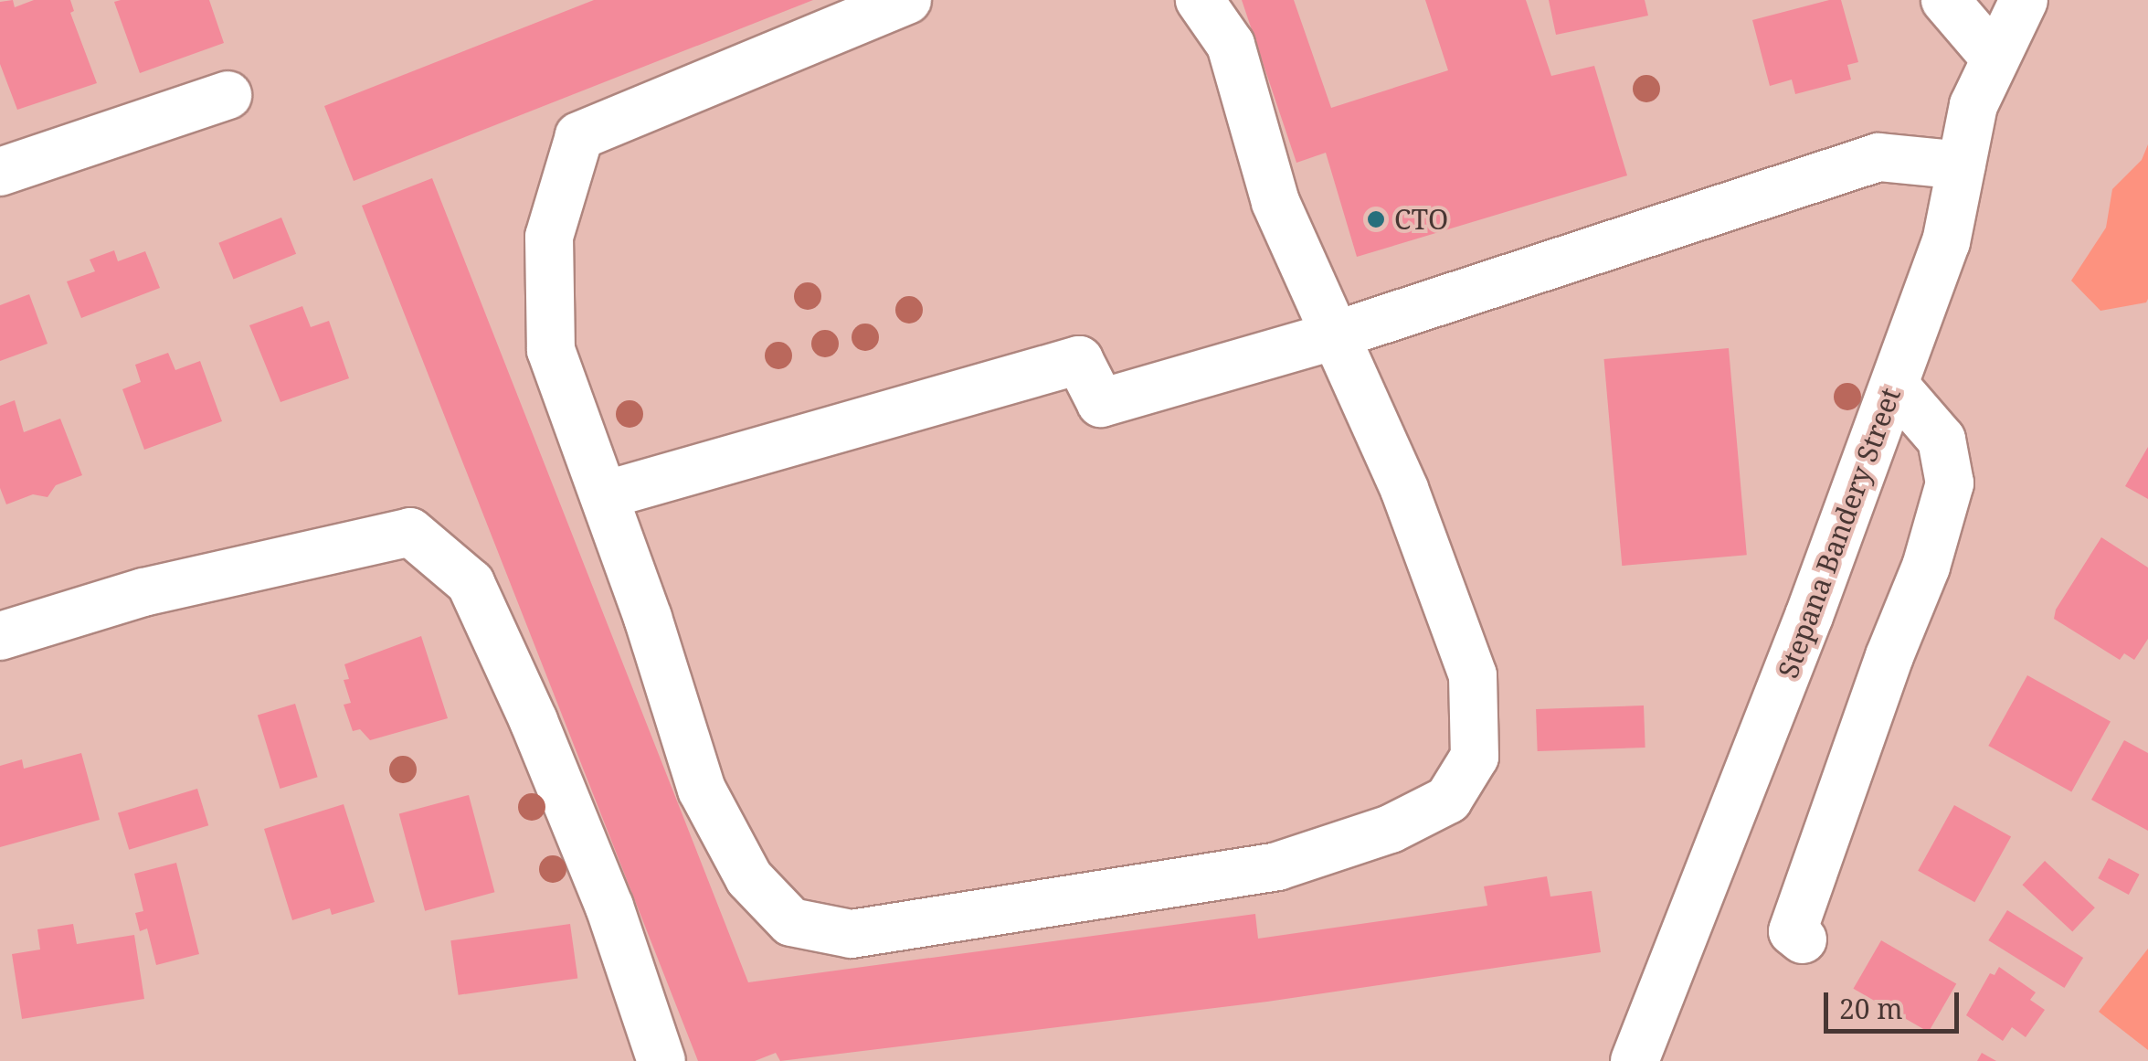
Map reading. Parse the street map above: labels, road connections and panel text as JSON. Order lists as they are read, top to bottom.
{
  "streets": {
    "street": ["Stepana Bandery Street"]
  },
  "places": ["СТО"],
  "scale_bar": "20 m"
}
